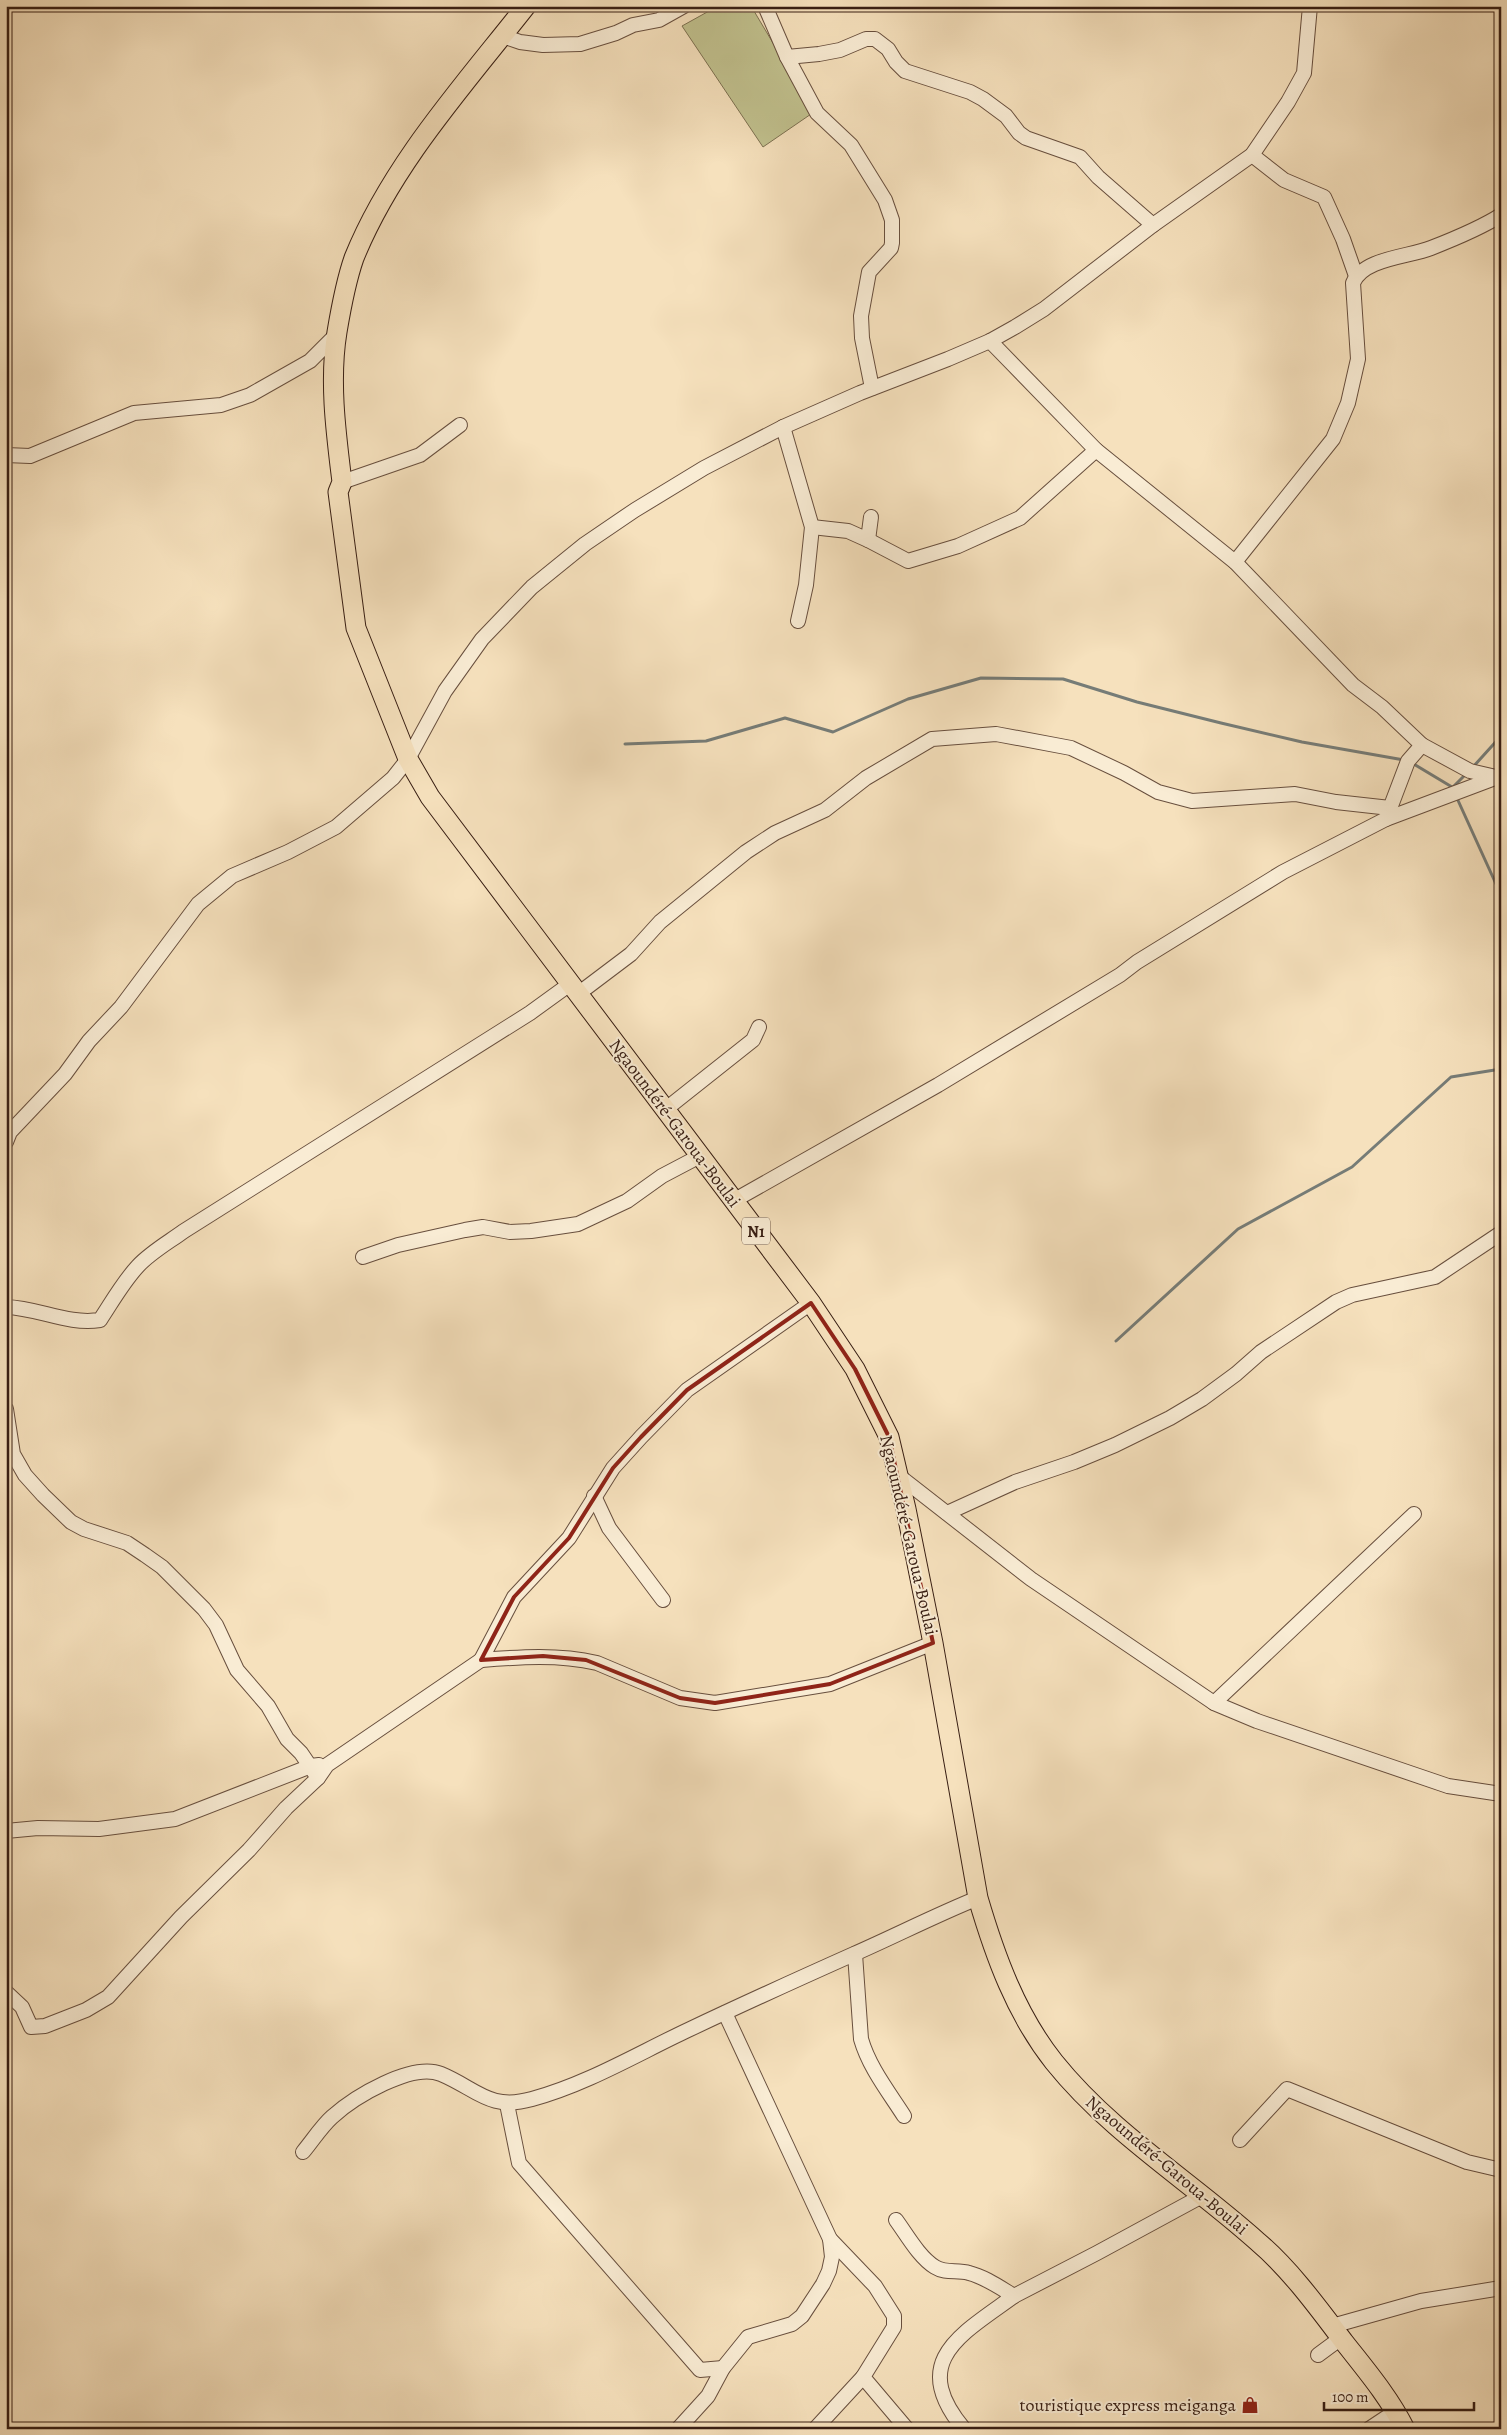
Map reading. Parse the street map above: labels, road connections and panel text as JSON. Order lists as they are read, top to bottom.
{
  "streets": {
    "highway": ["Ngaoundéré-Garoua-Boulai", "N1"]
  },
  "places": {
    "shop": ["touristique express meiganga"]
  },
  "scale_bar": "100 m"
}
